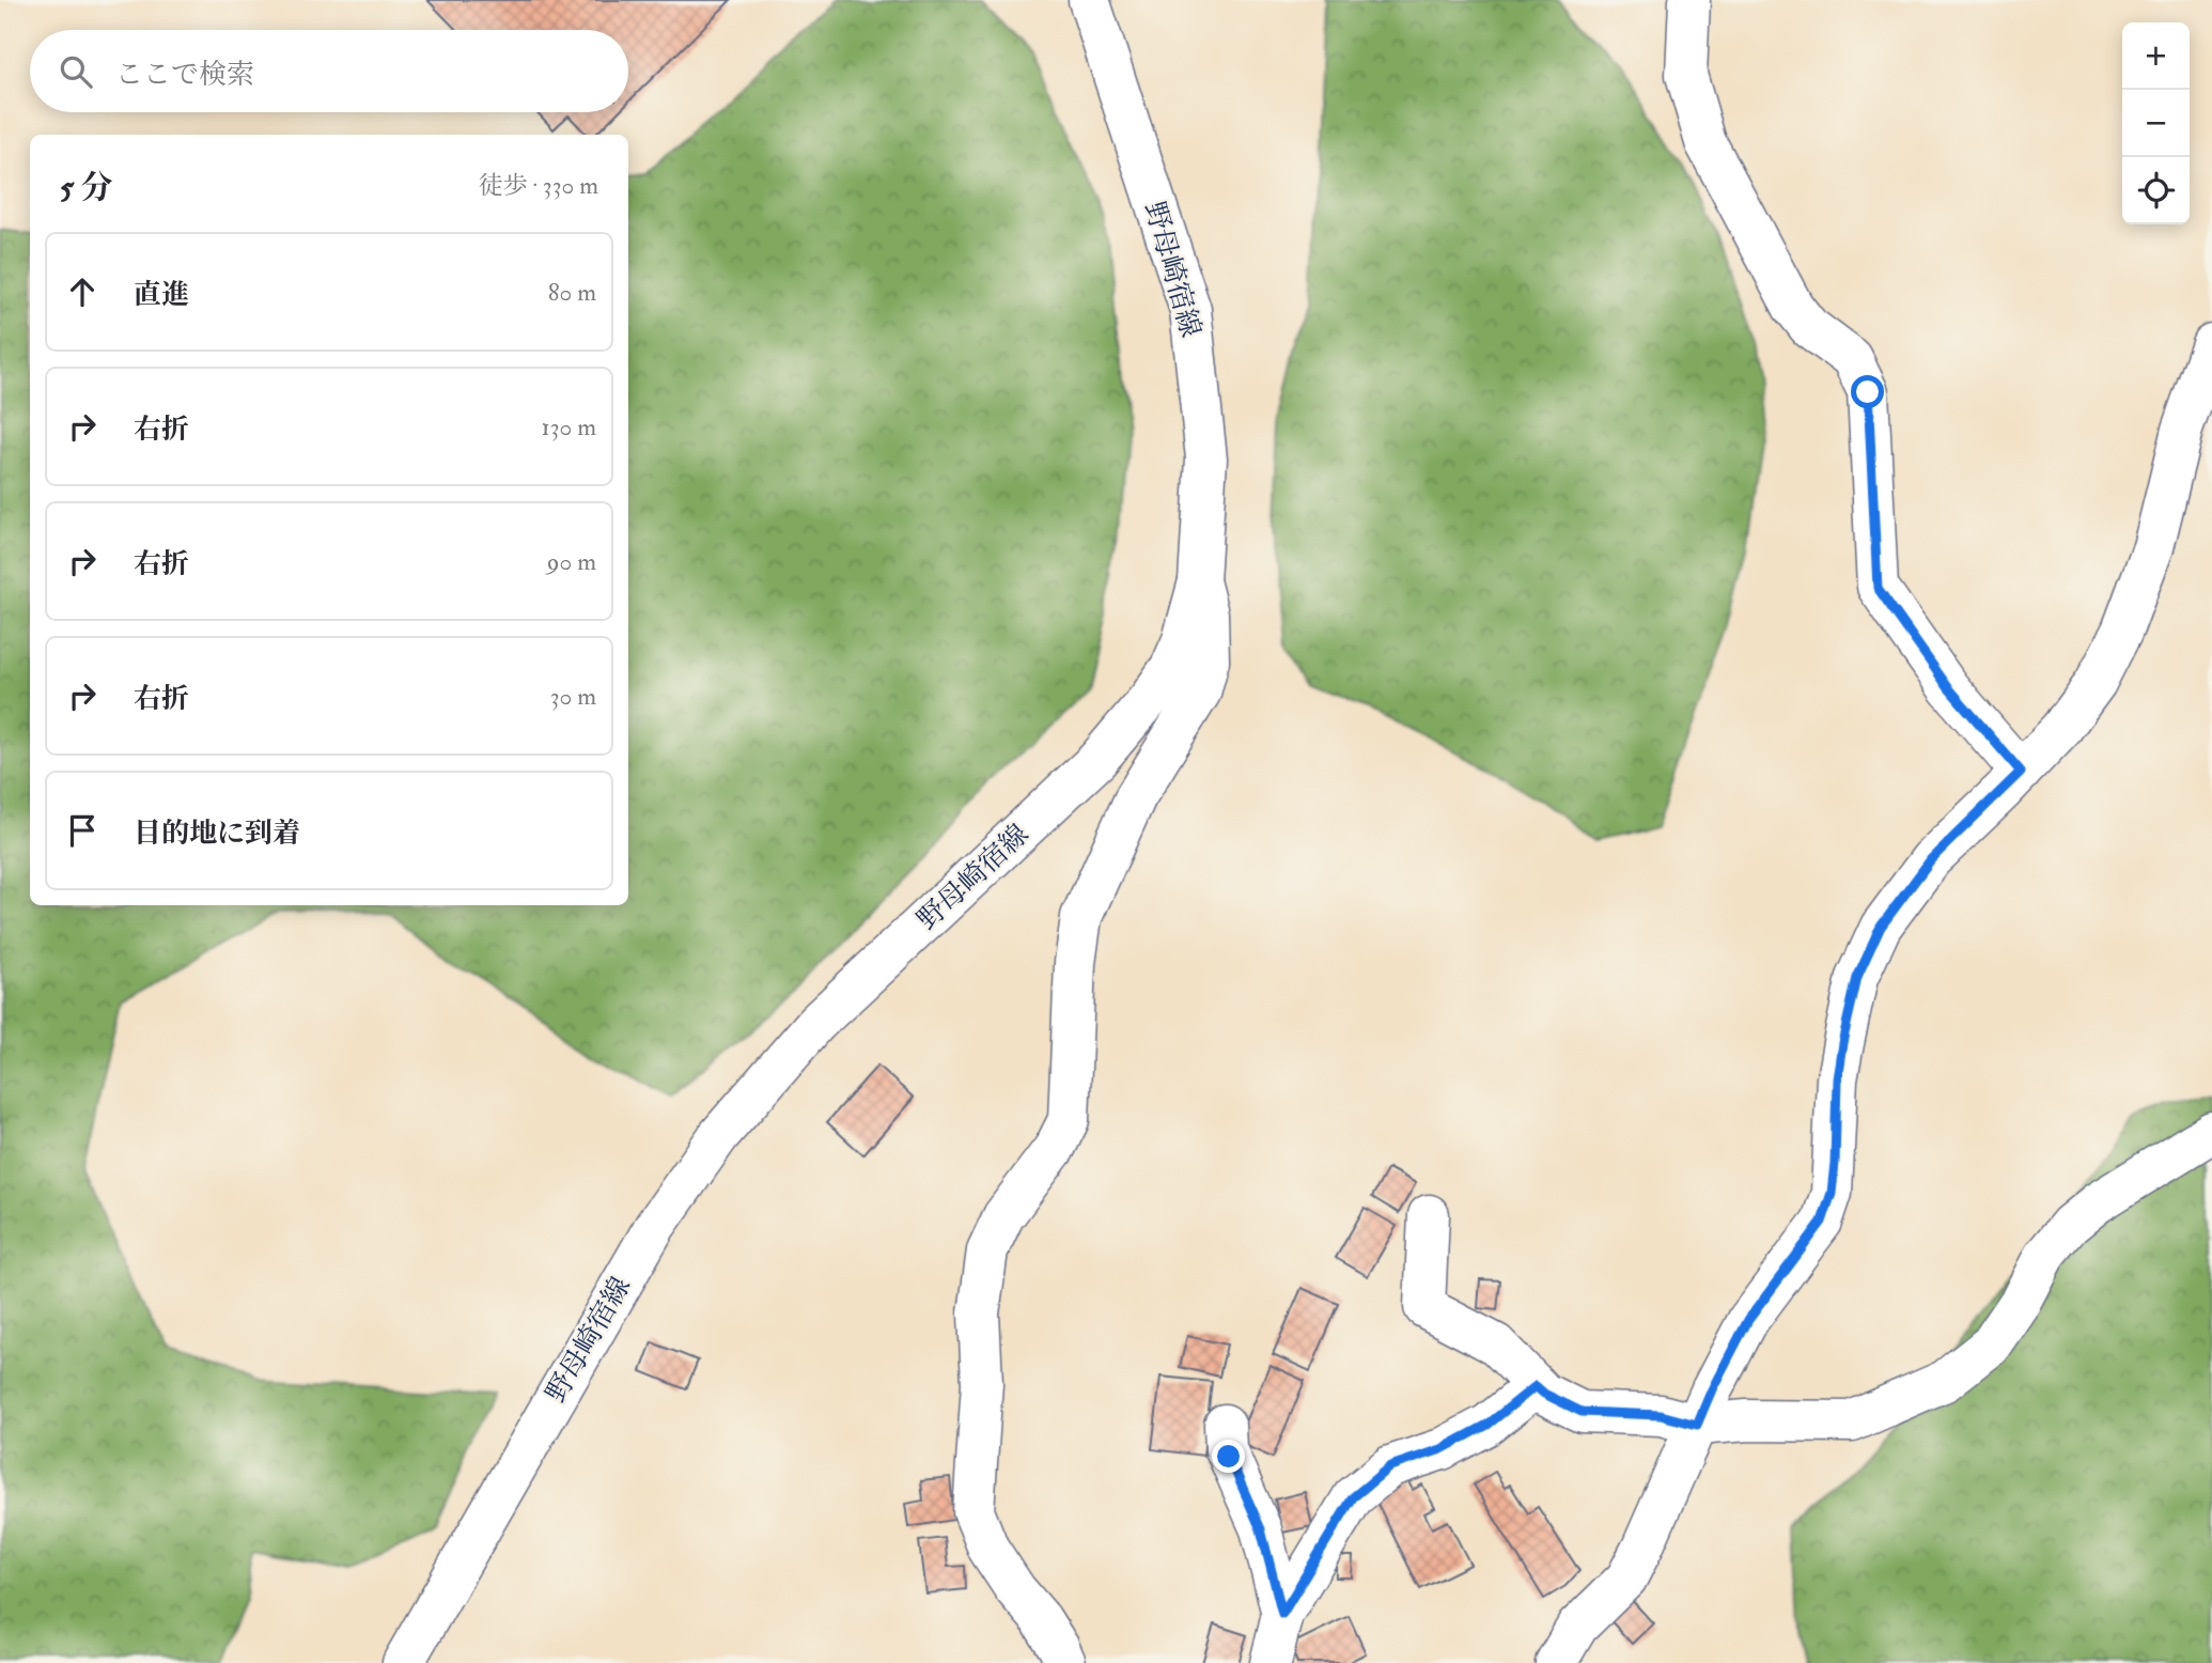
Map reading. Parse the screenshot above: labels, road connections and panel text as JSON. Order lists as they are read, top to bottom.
{
  "streets": {
    "street": ["野母崎宿線"]
  },
  "page": {
    "map_buttons": ["+", "−"],
    "search": "ここで検索",
    "heading": ["5 分", "徒歩 · 330 m"],
    "list": [
      ["直進", "80 m"],
      ["右折", "130 m"],
      ["右折", "90 m"],
      ["右折", "30 m"],
      "目的地に到着"
    ]
  }
}
